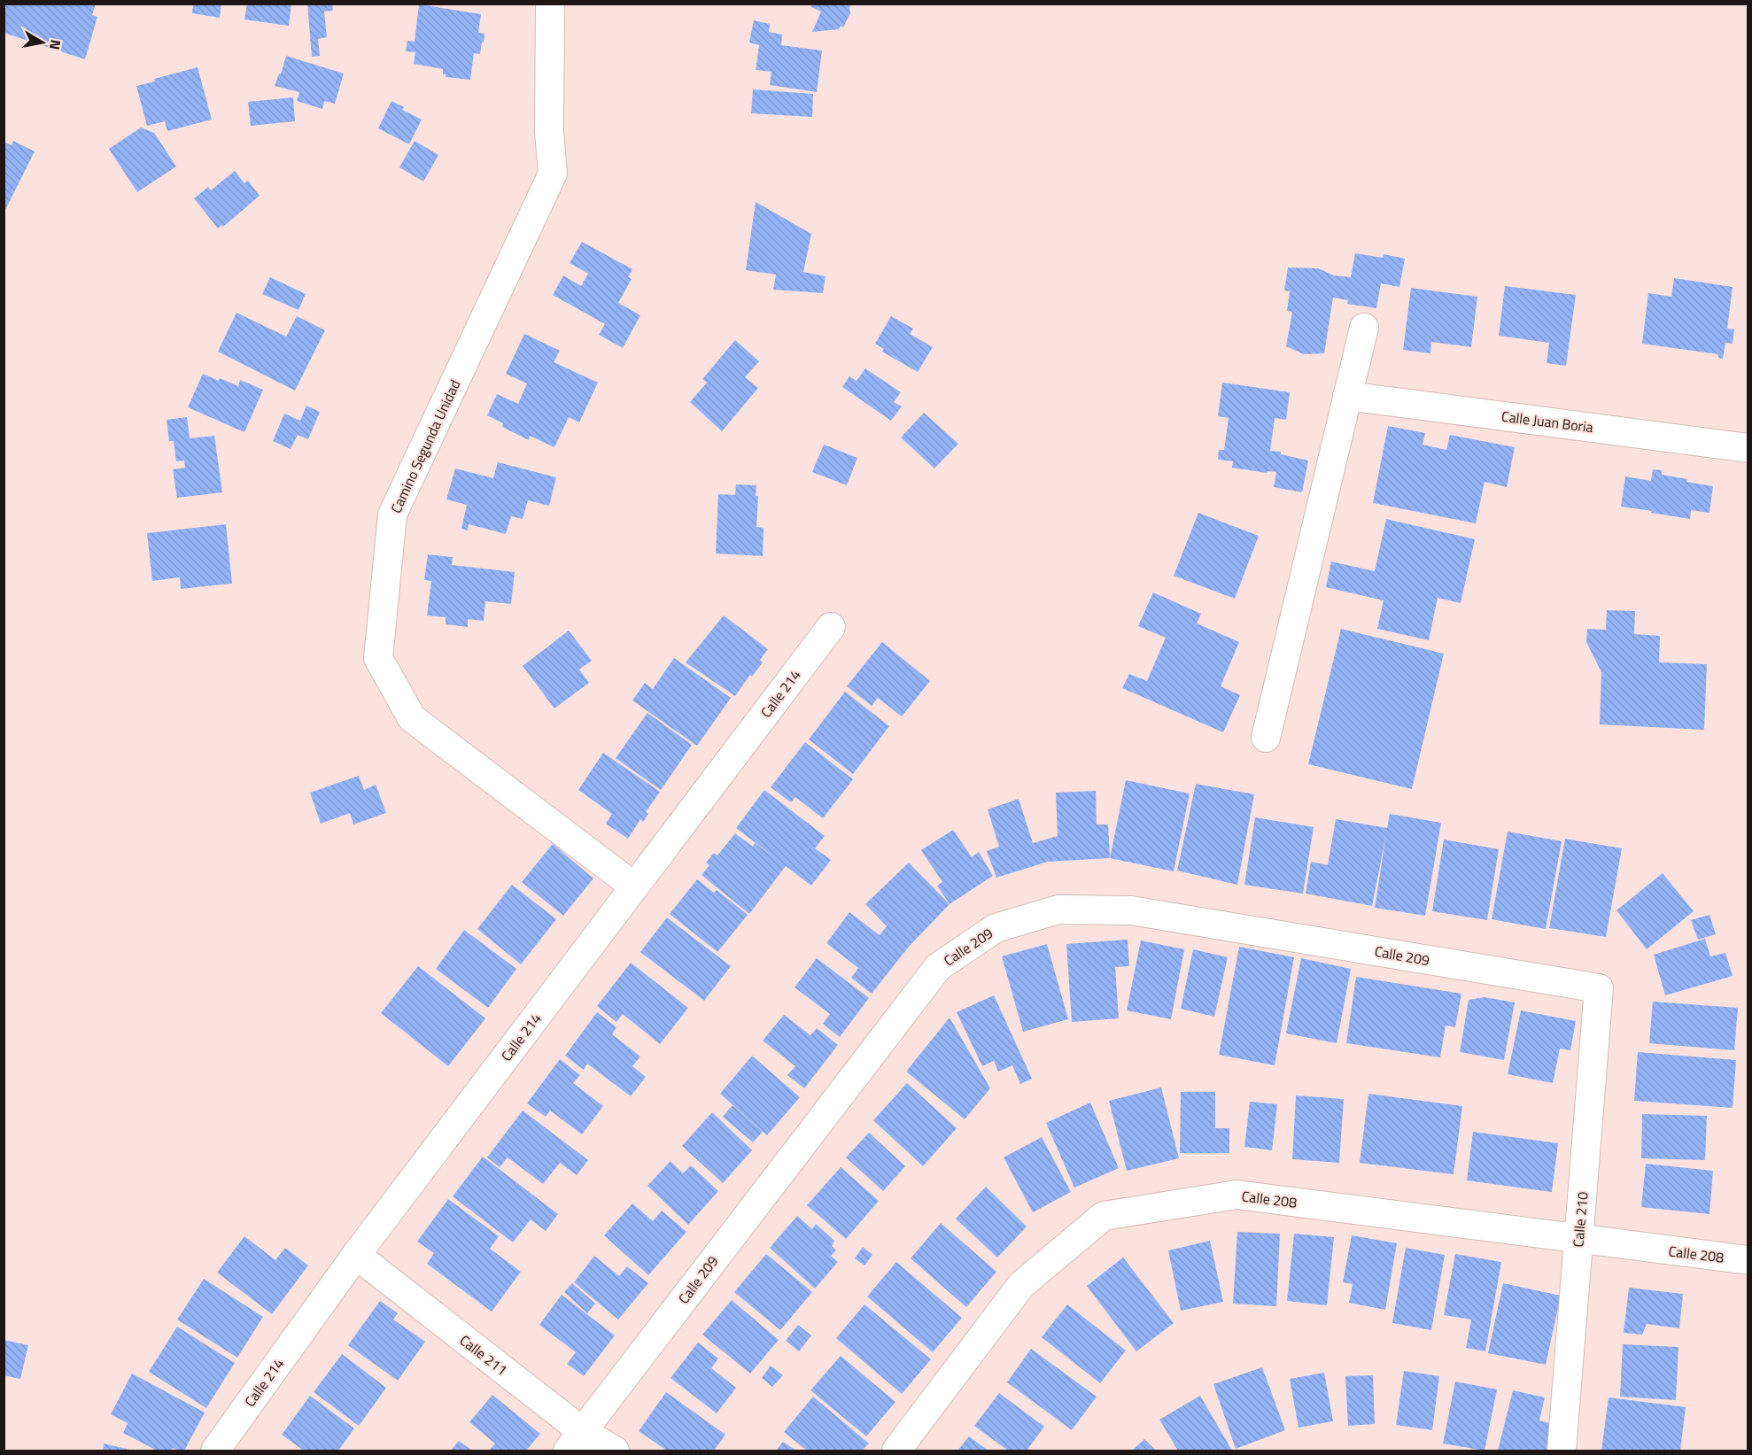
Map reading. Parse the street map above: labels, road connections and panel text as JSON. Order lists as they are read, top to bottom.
{
  "streets": {
    "street": [
      "Calle Juan Boria",
      "Camino Segunda Unidad",
      "Calle 214",
      "Calle 209",
      "Calle 208",
      "Calle 210",
      "Calle 211"
    ]
  },
  "crossings": [
    ["Camino Segunda Unidad", "Calle 214"],
    ["Calle 214", "Calle 211"],
    ["Calle 209", "Calle 210"],
    ["Calle 209", "Calle 211"],
    ["Calle 208", "Calle 210"]
  ],
  "north": "right"
}
